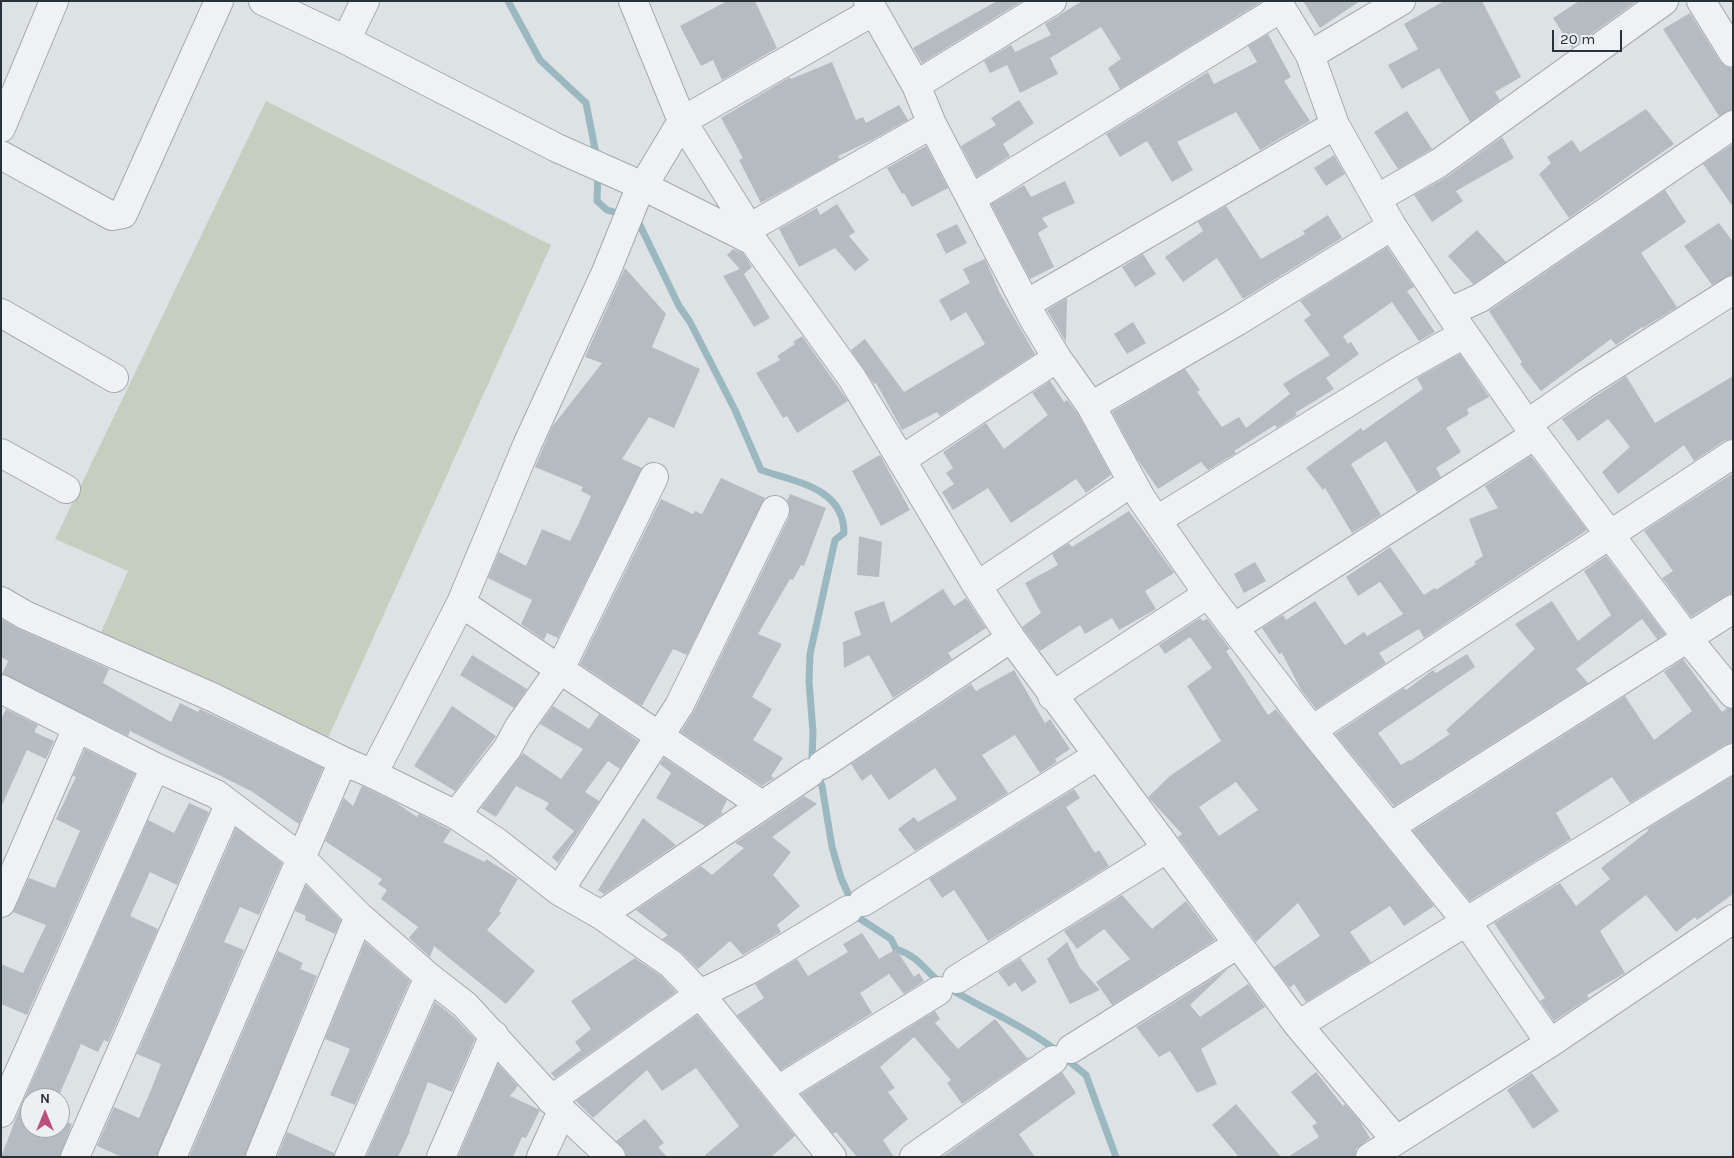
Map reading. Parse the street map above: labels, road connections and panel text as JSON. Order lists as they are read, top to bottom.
{
  "scale_bar": "20 m",
  "north": "top"
}
